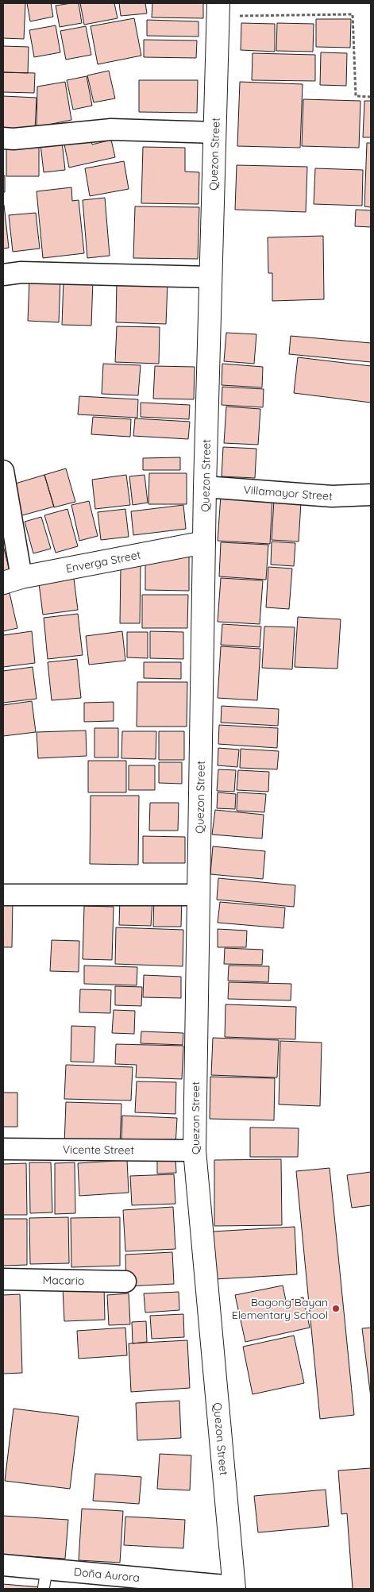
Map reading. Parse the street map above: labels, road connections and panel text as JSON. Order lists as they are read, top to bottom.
{
  "streets": {
    "main road": ["Quezon Street", "Enverga Street"],
    "street": [
      "Villamayor Street",
      "Vicente Street",
      "Macario",
      "Doña Aurora"
    ]
  },
  "crossings": [
    ["Quezon Street", "Villamayor Street"],
    ["Quezon Street", "Enverga Street"],
    ["Quezon Street", "Vicente Street"],
    ["Quezon Street", "Doña Aurora"]
  ],
  "places": ["Bagong Bayan Elementary School"]
}
